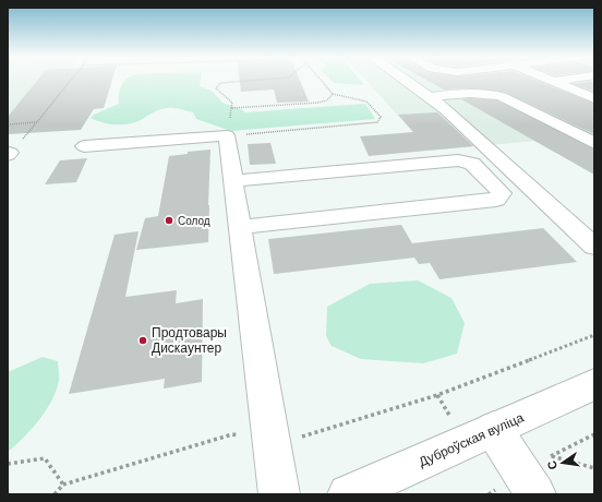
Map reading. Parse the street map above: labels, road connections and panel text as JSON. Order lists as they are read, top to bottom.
{
  "streets": {
    "main road": ["Дуброўская вуліца"]
  },
  "places": ["Солод", "Продтовары Дискаунтер"],
  "north": "left"
}
